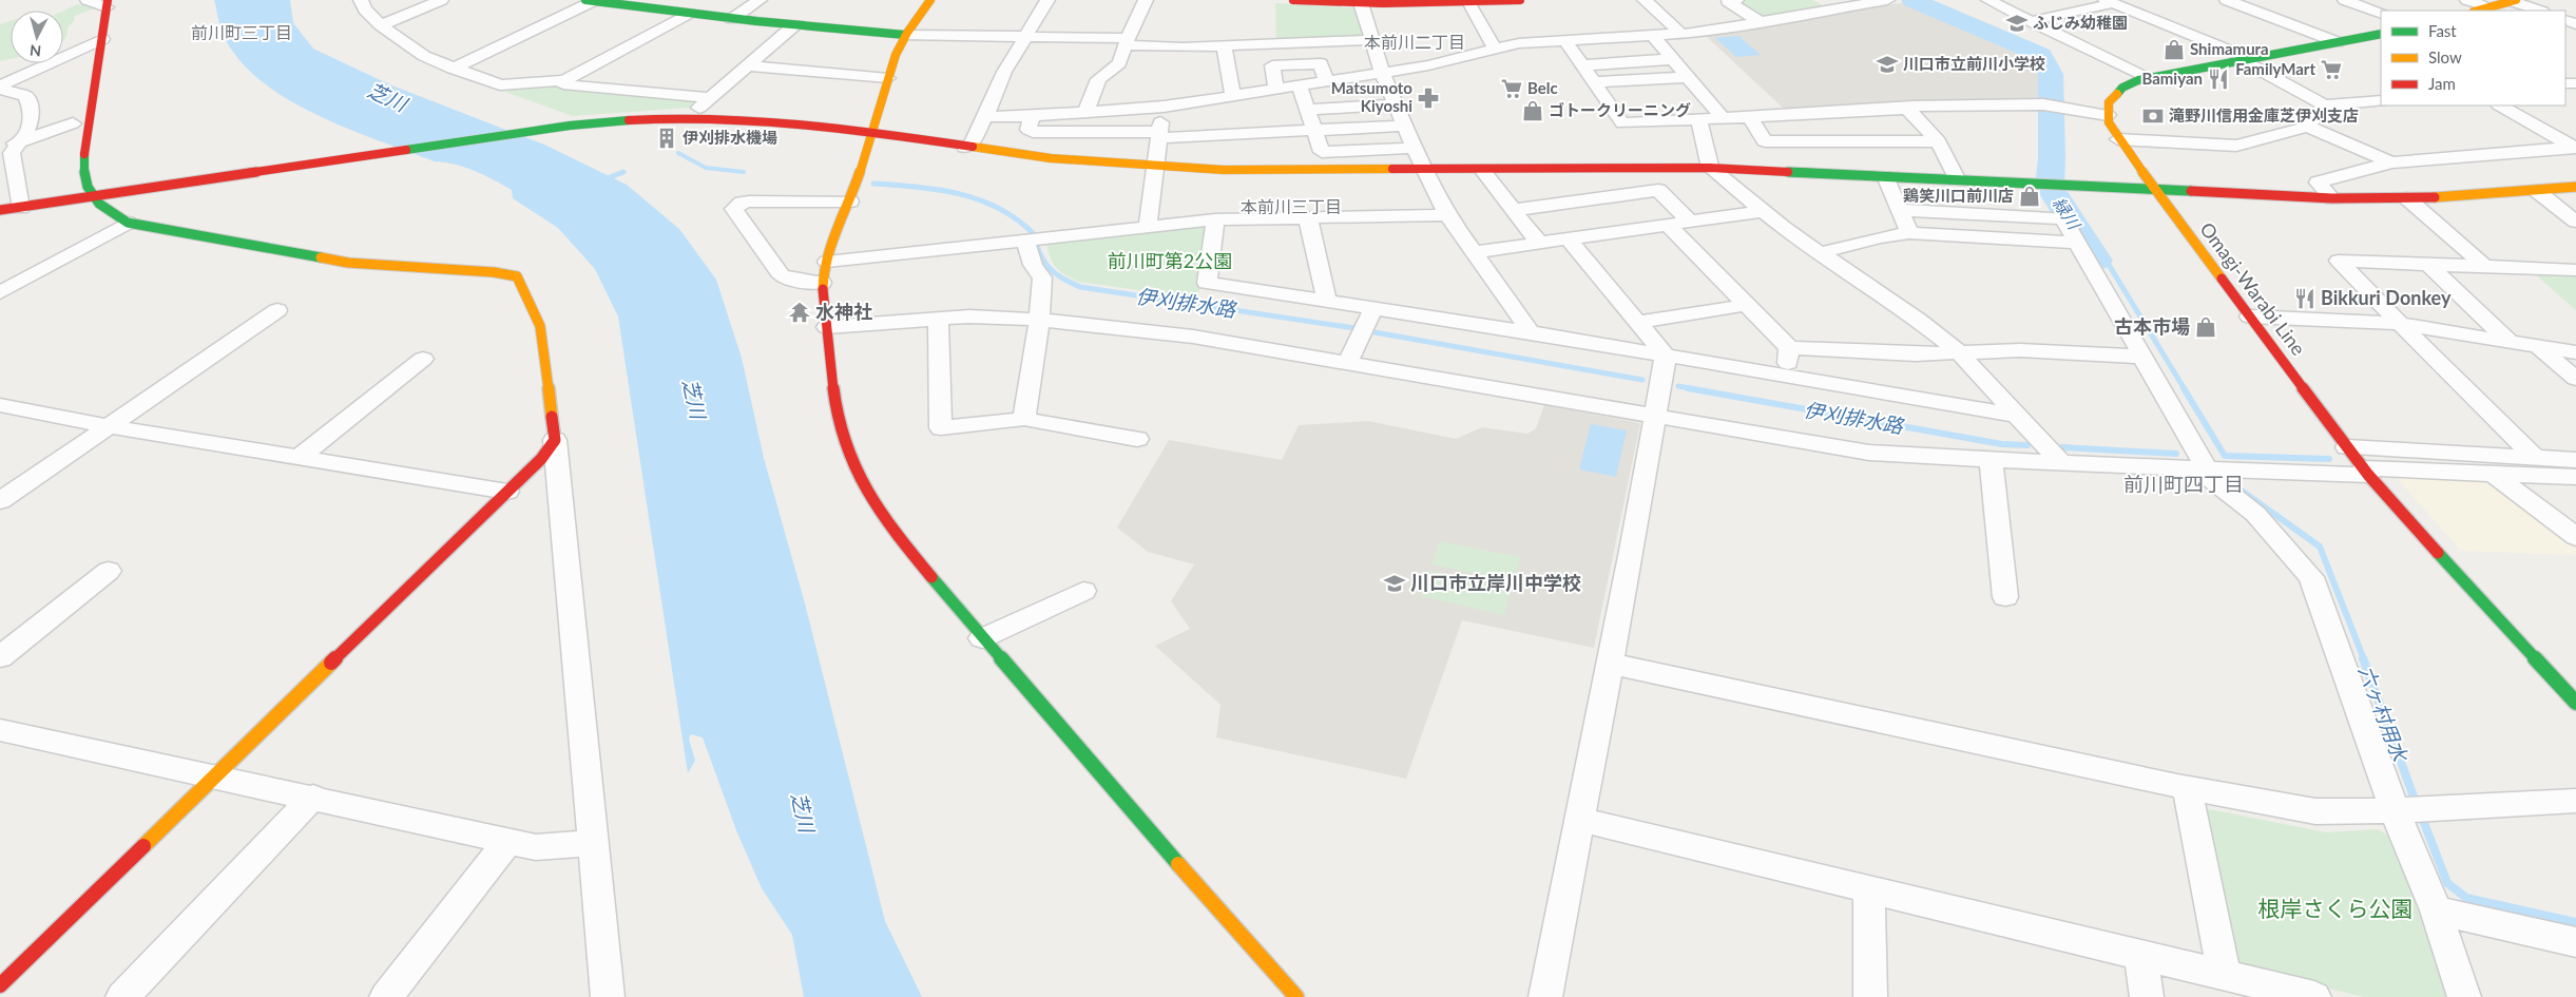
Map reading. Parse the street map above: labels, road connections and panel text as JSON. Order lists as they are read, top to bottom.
{
  "streets": {
    "street": ["Omagi-Warabi Line"]
  },
  "districts": [
    "前川町三丁目",
    "本前川二丁目",
    "本前川三丁目",
    "前川町四丁目"
  ],
  "water": [
    "芝川",
    "緑川",
    "伊刈排水路",
    "六ヶ村用水"
  ],
  "parks": ["前川町第2公園", "根岸さくら公園"],
  "places": {
    "school or university": ["ふじみ幼稚園", "川口市立前川小学校", "川口市立岸川中学校"],
    "shop": [
      "Shimamura",
      "ゴトークリーニング",
      "鶏笑川口前川店",
      "古本市場"
    ],
    "supermarket": ["FamilyMart", "Belc"],
    "restaurant": ["Bamiyan", "Bikkuri Donkey"],
    "pharmacy": ["Matsumoto Kiyoshi"],
    "bank": ["滝野川信用金庫芝伊刈支店"],
    "building": ["伊刈排水機場"],
    "temple": ["水神社"]
  },
  "legend": ["Fast", "Slow", "Jam"],
  "north": "bottom"
}
